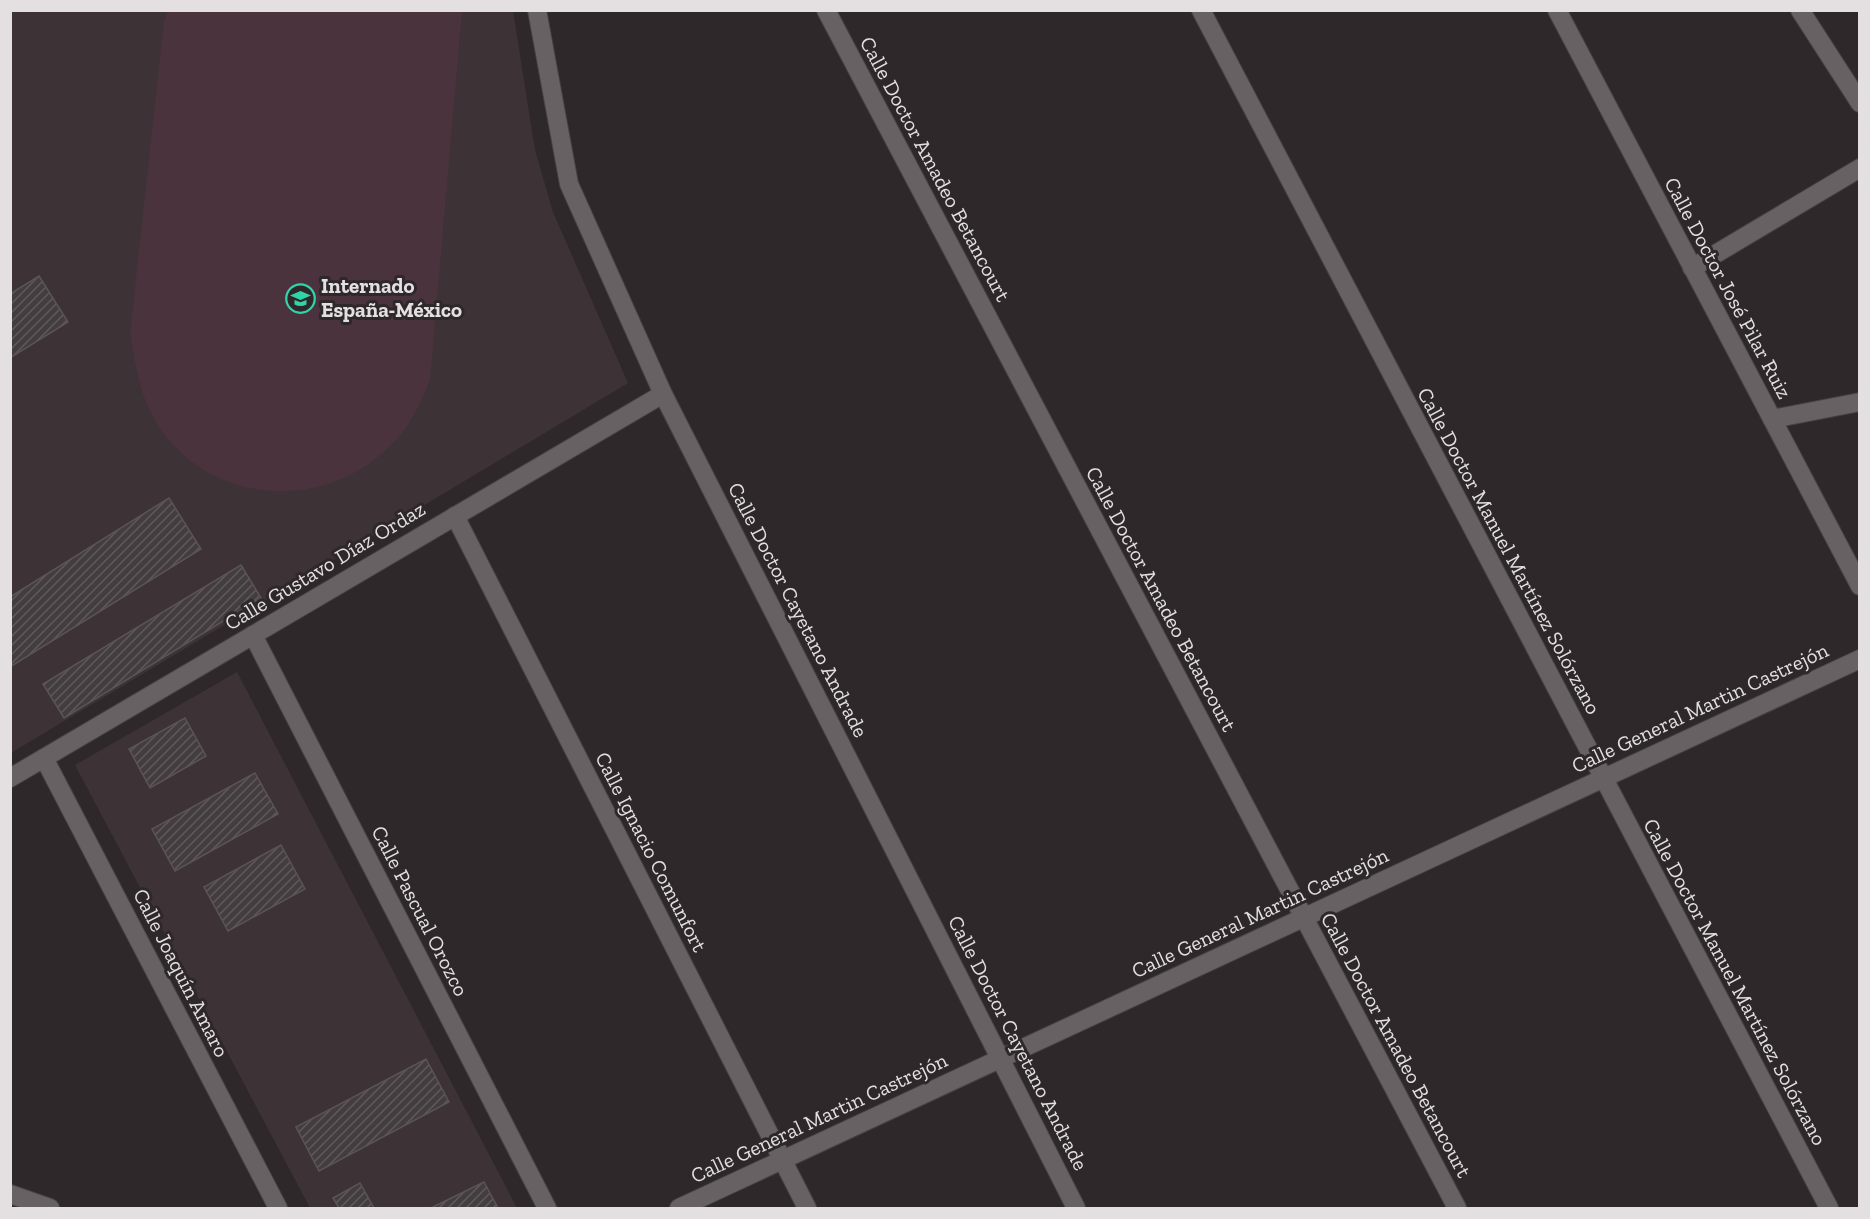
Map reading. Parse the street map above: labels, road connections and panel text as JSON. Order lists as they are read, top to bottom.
{
  "streets": {
    "street": [
      "Calle Doctor Amadeo Betancourt",
      "Calle Doctor José Pilar Ruiz",
      "Calle Doctor Manuel Martínez Solórzano",
      "Calle Gustavo Díaz Ordaz",
      "Calle Doctor Cayetano Andrade",
      "Calle General Martin Castrejón",
      "Calle Ignacio Comunfort",
      "Calle Pascual Orozco",
      "Calle Joaquín Amaro"
    ]
  },
  "crossings": [
    ["Calle Doctor Amadeo Betancourt", "Calle General Martin Castrejón"],
    ["Calle Doctor Manuel Martínez Solórzano", "Calle General Martin Castrejón"],
    ["Calle Gustavo Díaz Ordaz", "Calle Doctor Cayetano Andrade"],
    ["Calle Gustavo Díaz Ordaz", "Calle Ignacio Comunfort"],
    ["Calle Gustavo Díaz Ordaz", "Calle Pascual Orozco"],
    ["Calle Gustavo Díaz Ordaz", "Calle Joaquín Amaro"],
    ["Calle Doctor Cayetano Andrade", "Calle General Martin Castrejón"],
    ["Calle General Martin Castrejón", "Calle Ignacio Comunfort"]
  ],
  "places": {
    "school or university": ["Internado España-México"]
  }
}
